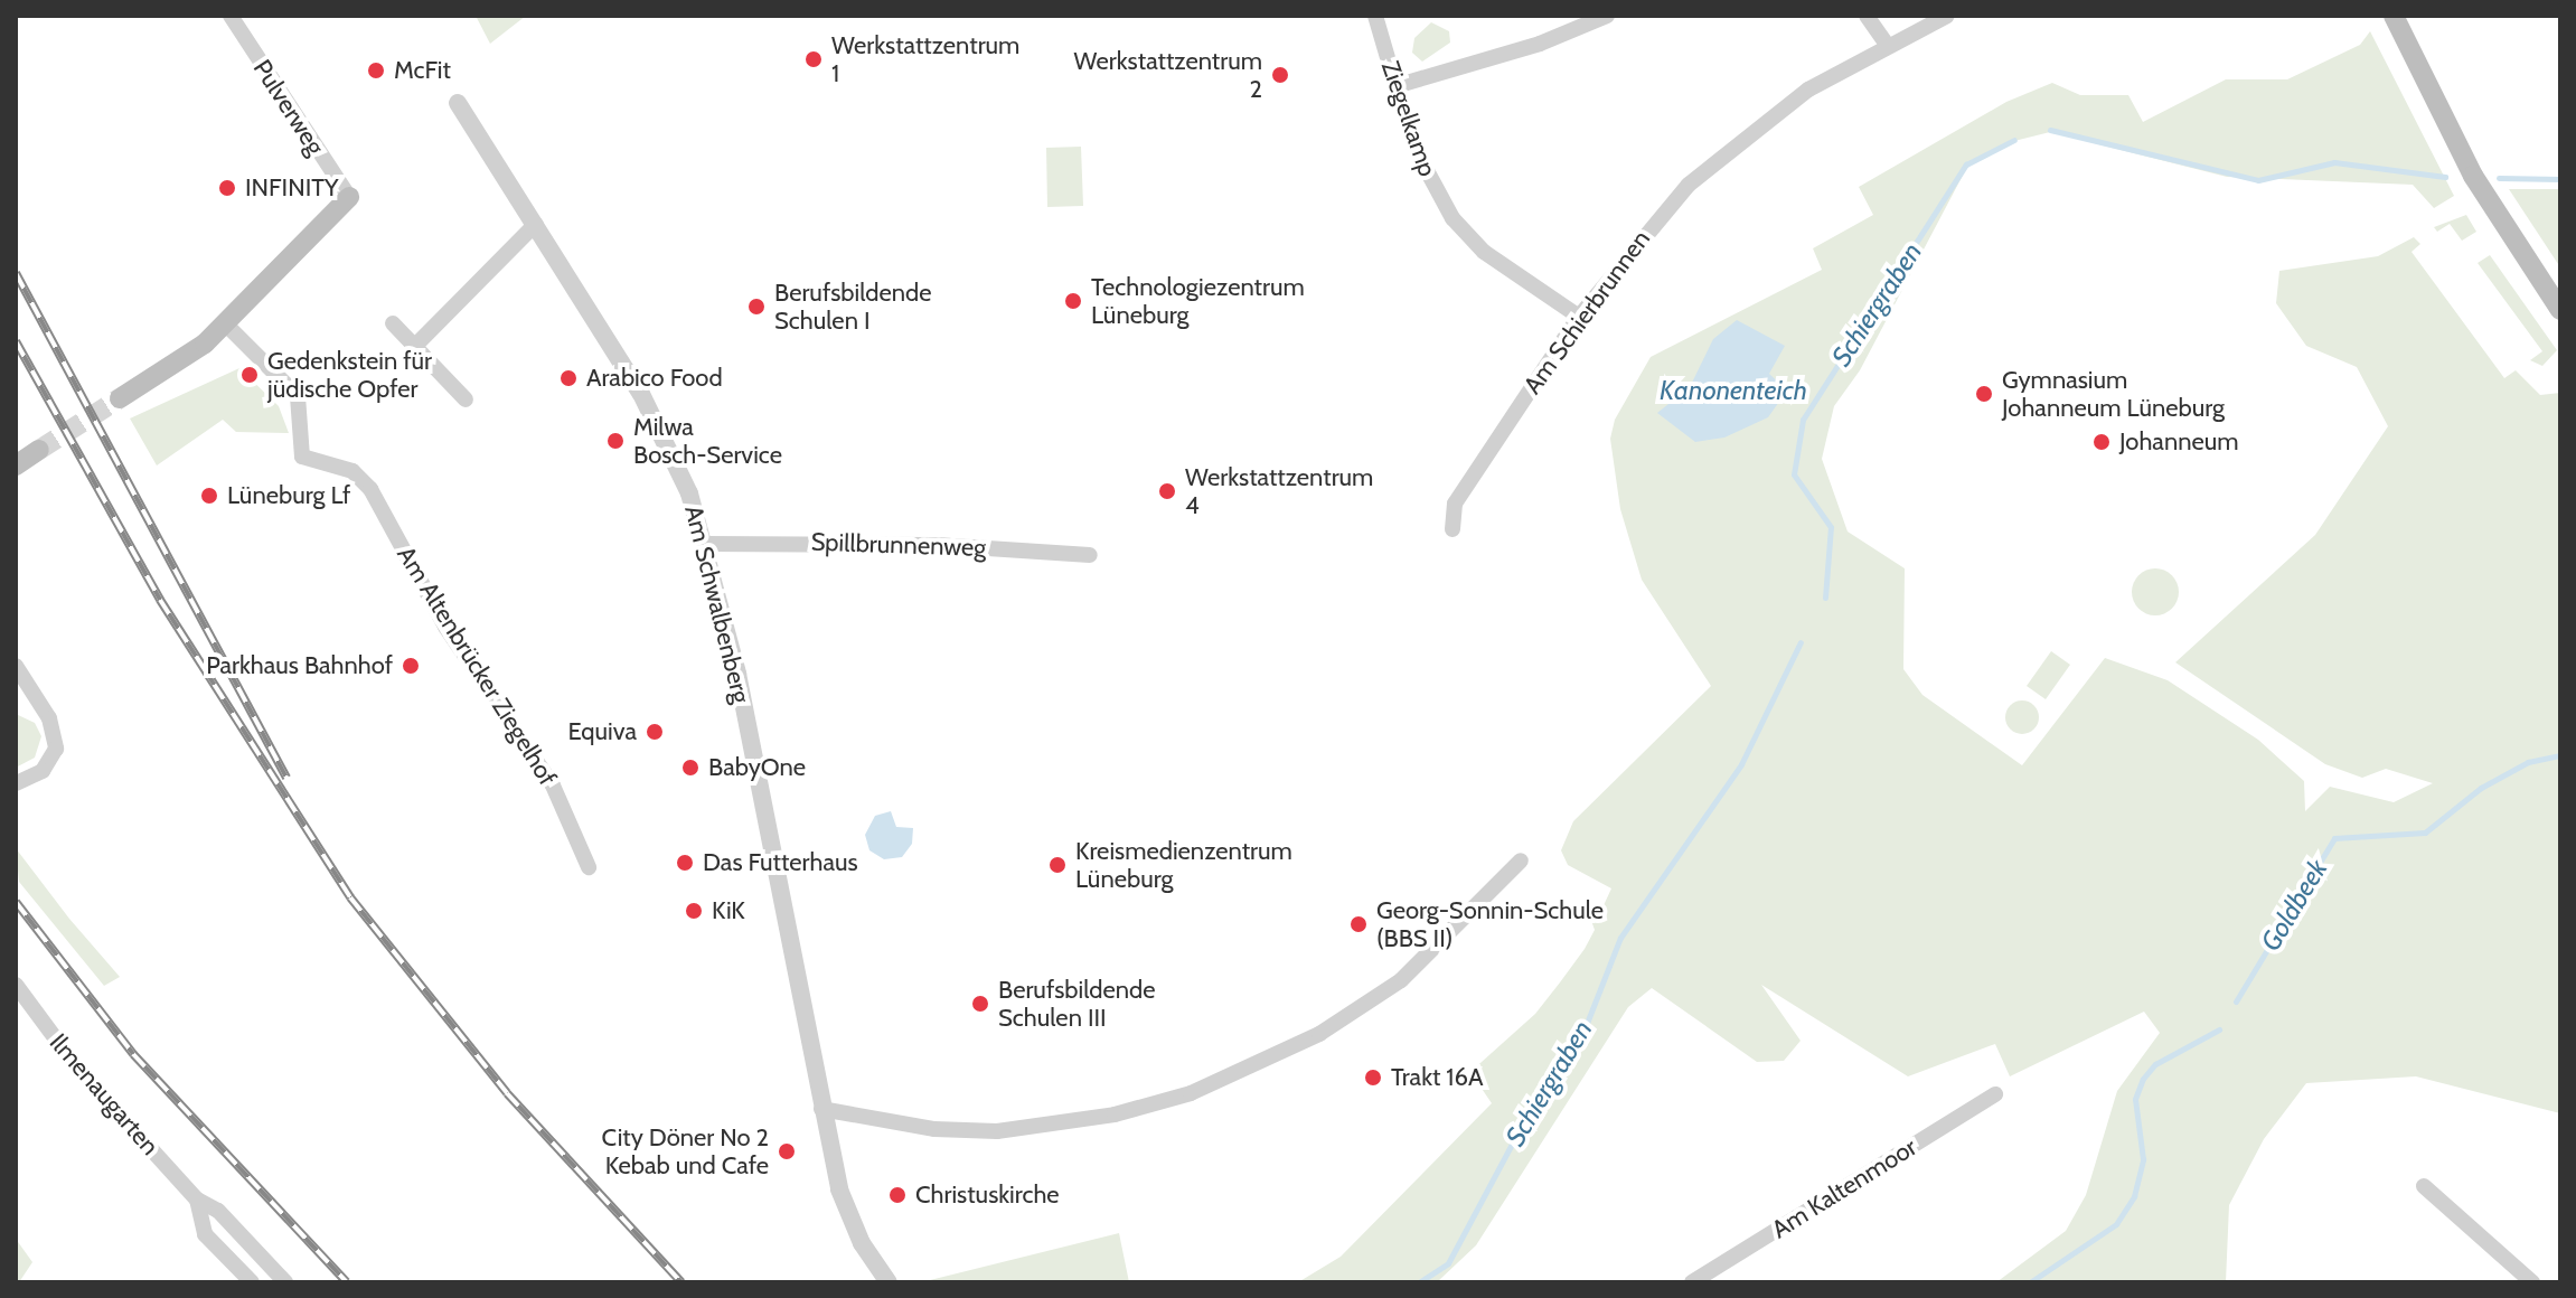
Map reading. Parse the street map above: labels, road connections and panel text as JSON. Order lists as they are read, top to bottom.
{
  "streets": {
    "street": [
      "Pulverweg",
      "Ziegelkamp",
      "Am Schierbrunnen",
      "Spillbrunnenweg",
      "Am Schwalbenberg",
      "Am Altenbrücker Ziegelhof",
      "Ilmenaugarten",
      "Am Kaltenmoor"
    ]
  },
  "crossings": [
    ["Ziegelkamp", "Am Schierbrunnen"],
    ["Spillbrunnenweg", "Am Schwalbenberg"]
  ],
  "water": ["Schiergraben", "Kanonenteich", "Goldbeek"],
  "places": [
    "Werkstattzentrum 1",
    "McFit",
    "Werkstattzentrum 2",
    "INFINITY",
    "Technologiezentrum Lüneburg",
    "Berufsbildende Schulen I",
    "Gedenkstein für jüdische Opfer",
    "Arabico Food",
    "Gymnasium Johanneum Lüneburg",
    "Milwa Bosch-Service",
    "Johanneum",
    "Werkstattzentrum 4",
    "Lüneburg Lf",
    "Parkhaus Bahnhof",
    "Equiva",
    "BabyOne",
    "Das Futterhaus",
    "Kreismedienzentrum Lüneburg",
    "KiK",
    "Georg-Sonnin-Schule (BBS II)",
    "Berufsbildende Schulen III",
    "Trakt 16A",
    "City Döner No 2 Kebab und Cafe",
    "Christuskirche"
  ]
}
